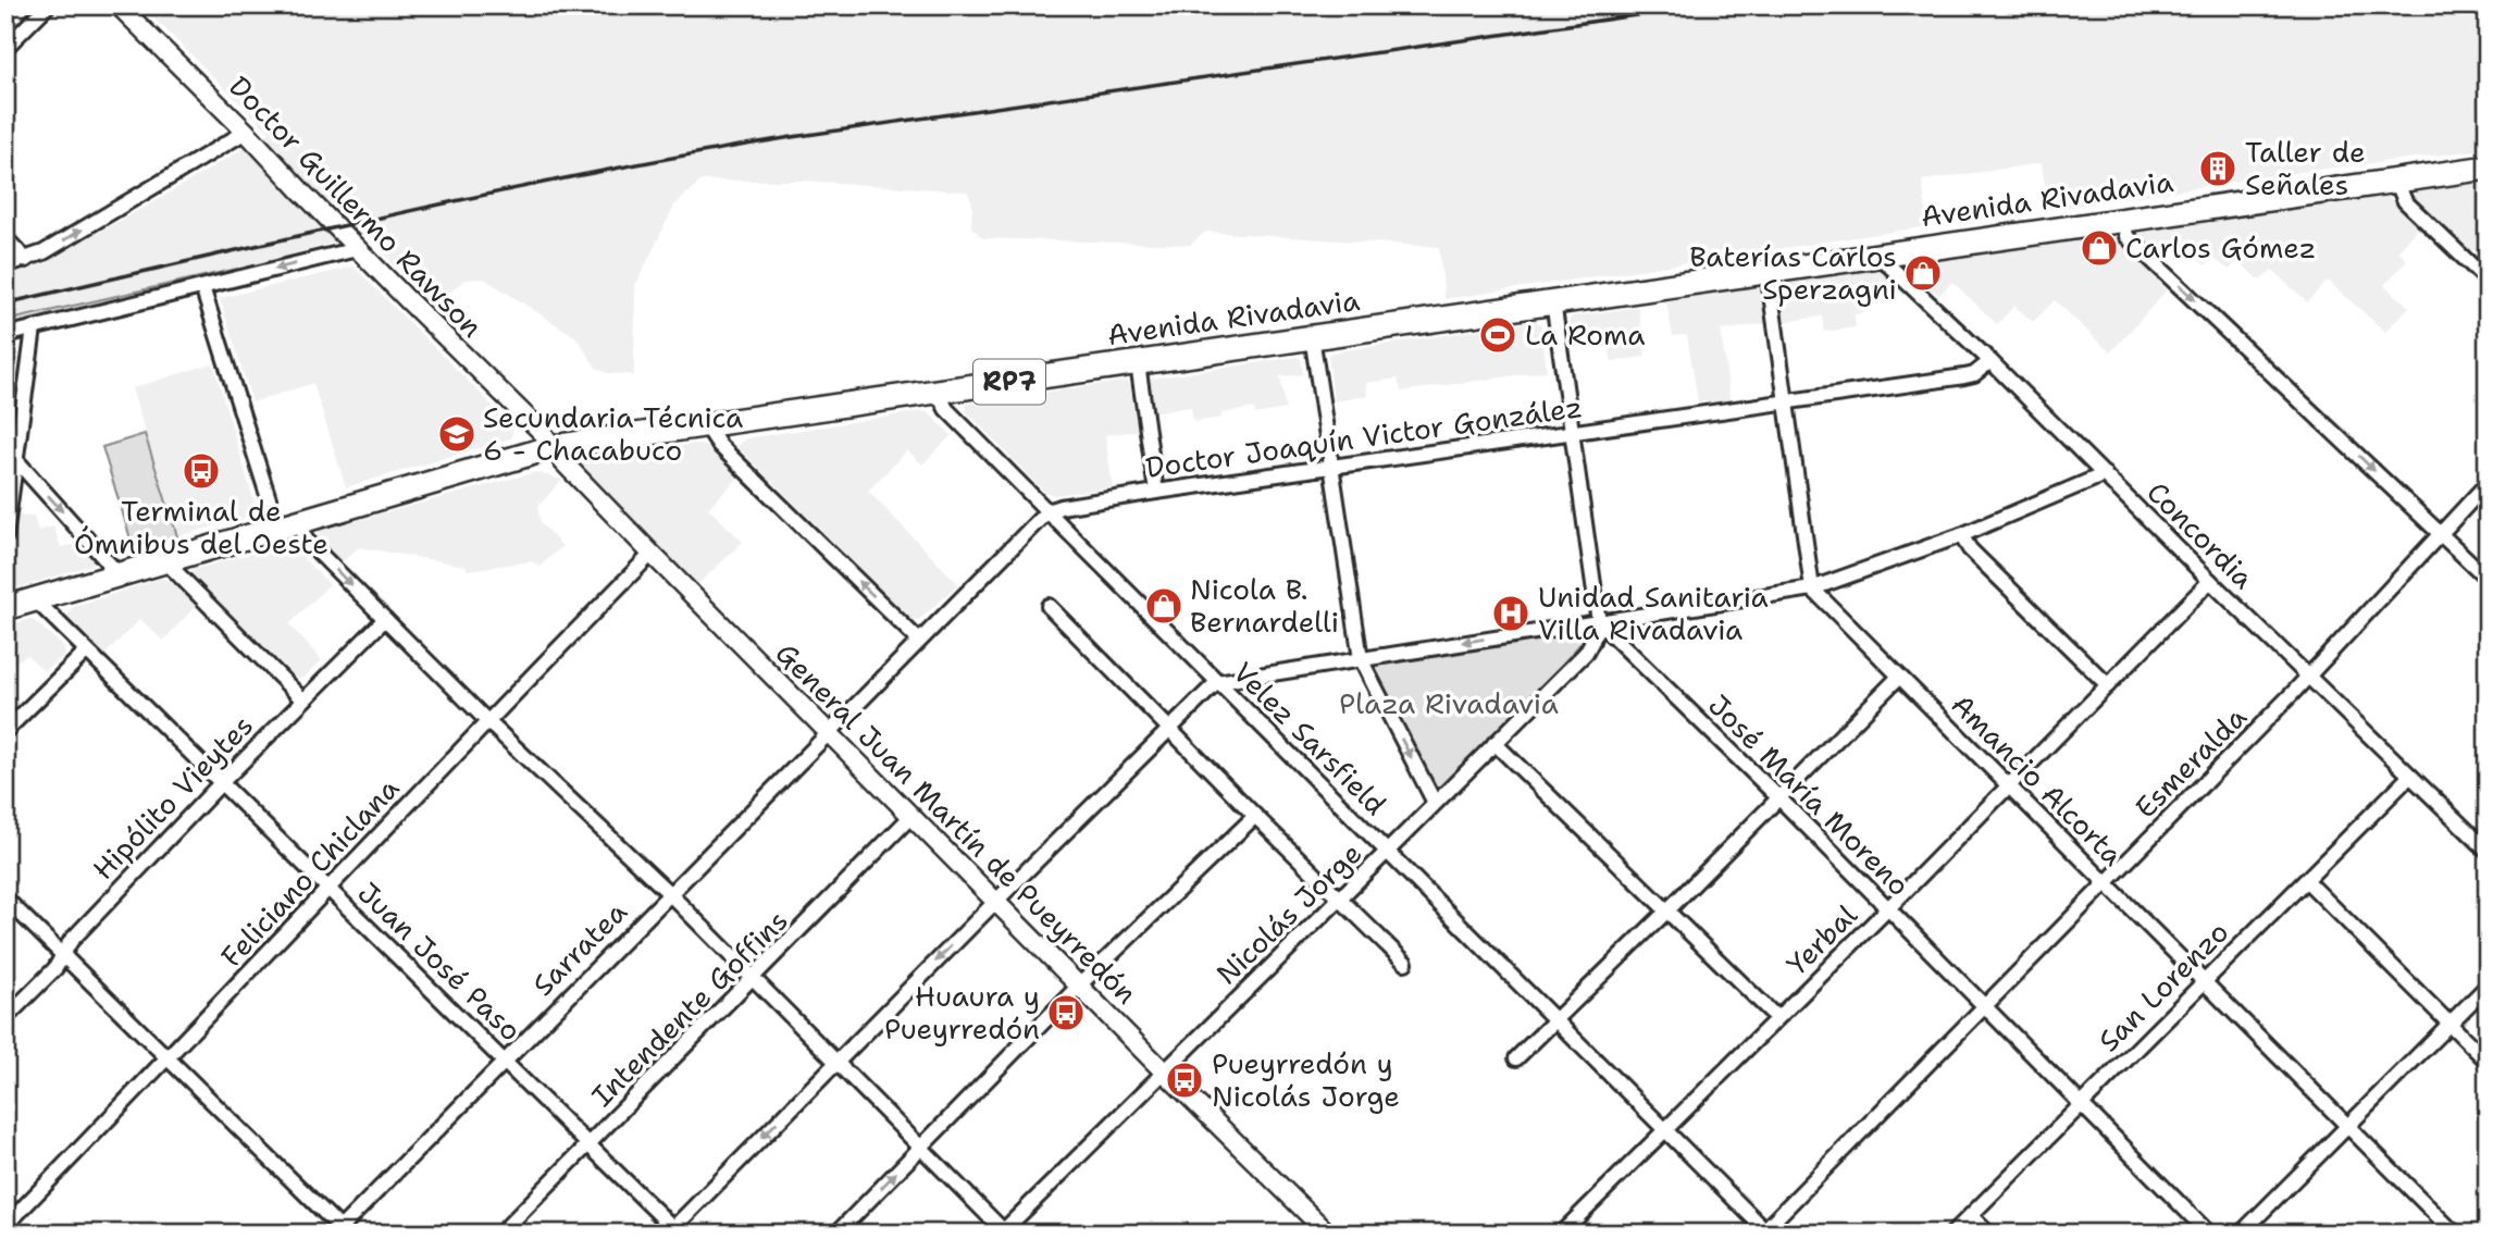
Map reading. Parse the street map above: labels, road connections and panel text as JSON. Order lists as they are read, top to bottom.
{
  "streets": {
    "main road": ["Avenida Rivadavia", "RP7"],
    "street": [
      "Doctor Guillermo Rawson",
      "Doctor Joaquín Victor González",
      "Concordia",
      "Velez Sarsfield",
      "Esmeralda",
      "Amancio Alcorta",
      "José María Moreno",
      "Hipólito Vieytes",
      "General Juan Martín de Pueyrredón",
      "Feliciano Chiclana",
      "Nicolás Jorge",
      "Yerbal",
      "Sarratea",
      "Juan José Paso",
      "San Lorenzo",
      "Intendente Goffins"
    ]
  },
  "crossings": [
    ["Avenida Rivadavia", "Doctor Guillermo Rawson"],
    ["Avenida Rivadavia", "Concordia"],
    ["Avenida Rivadavia", "Velez Sarsfield"],
    ["Avenida Rivadavia", "General Juan Martín de Pueyrredón"],
    ["Avenida Rivadavia", "Juan José Paso"],
    ["Doctor Guillermo Rawson", "General Juan Martín de Pueyrredón"],
    ["Doctor Joaquín Victor González", "Concordia"],
    ["Doctor Joaquín Victor González", "Velez Sarsfield"],
    ["Concordia", "Esmeralda"],
    ["Concordia", "Yerbal"],
    ["Concordia", "San Lorenzo"],
    ["Velez Sarsfield", "Esmeralda"],
    ["Velez Sarsfield", "Nicolás Jorge"],
    ["Velez Sarsfield", "Yerbal"],
    ["Esmeralda", "Amancio Alcorta"],
    ["Esmeralda", "José María Moreno"],
    ["Amancio Alcorta", "Yerbal"],
    ["Amancio Alcorta", "San Lorenzo"],
    ["José María Moreno", "Nicolás Jorge"],
    ["José María Moreno", "Yerbal"],
    ["José María Moreno", "San Lorenzo"],
    ["Hipólito Vieytes", "Juan José Paso"],
    ["General Juan Martín de Pueyrredón", "Feliciano Chiclana"],
    ["General Juan Martín de Pueyrredón", "Nicolás Jorge"],
    ["General Juan Martín de Pueyrredón", "Sarratea"],
    ["General Juan Martín de Pueyrredón", "Intendente Goffins"],
    ["Feliciano Chiclana", "Juan José Paso"],
    ["Sarratea", "Juan José Paso"],
    ["Juan José Paso", "Intendente Goffins"]
  ],
  "parks": ["Plaza Rivadavia"],
  "places": {
    "building": ["Taller de Señales"],
    "shop": ["Carlos Gómez", "Baterías Carlos Sperzagni", "Nicola B. Bernardelli"],
    "sports": ["La Roma"],
    "school or university": ["Secundaria Técnica 6 - Chacabuco"],
    "bus stop": ["Terminal de Ómnibus del Oeste", "Huaura y Pueyrredón", "Pueyrredón y Nicolás Jorge"],
    "hospital": ["Unidad Sanitaria Villa Rivadavia"]
  }
}
